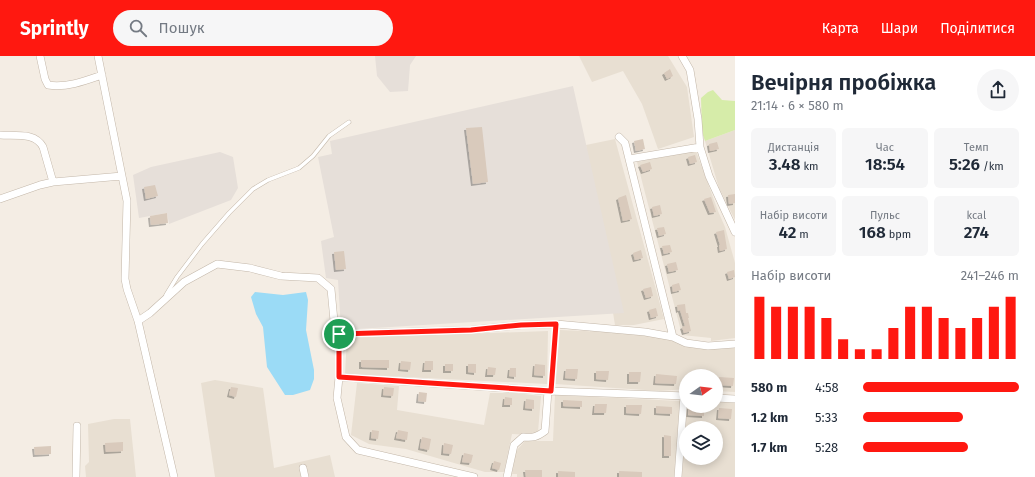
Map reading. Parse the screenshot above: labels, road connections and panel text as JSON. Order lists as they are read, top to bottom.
{
  "north": "right",
  "page": {
    "header": "Sprintly",
    "search": "Пошук",
    "nav": ["Карта", "Шари", "Поділитися"],
    "heading": ["Вечірня пробіжка", "21:14 · 6 × 580 m"],
    "stats": [
      ["Дистанція", "3.48 km"],
      ["Час", "18:54"],
      ["Темп", "5:26 /km"],
      ["Набір висоти", "42 m"],
      ["Пульс", "168 bpm"],
      ["kcal", "274"]
    ],
    "chart": ["Набір висоти", "241–246 m"],
    "list": [
      {
        "name": "580 m",
        "note": "4:58"
      },
      {
        "name": "1.2 km",
        "note": "5:33"
      },
      {
        "name": "1.7 km",
        "note": "5:28"
      }
    ]
  }
}
